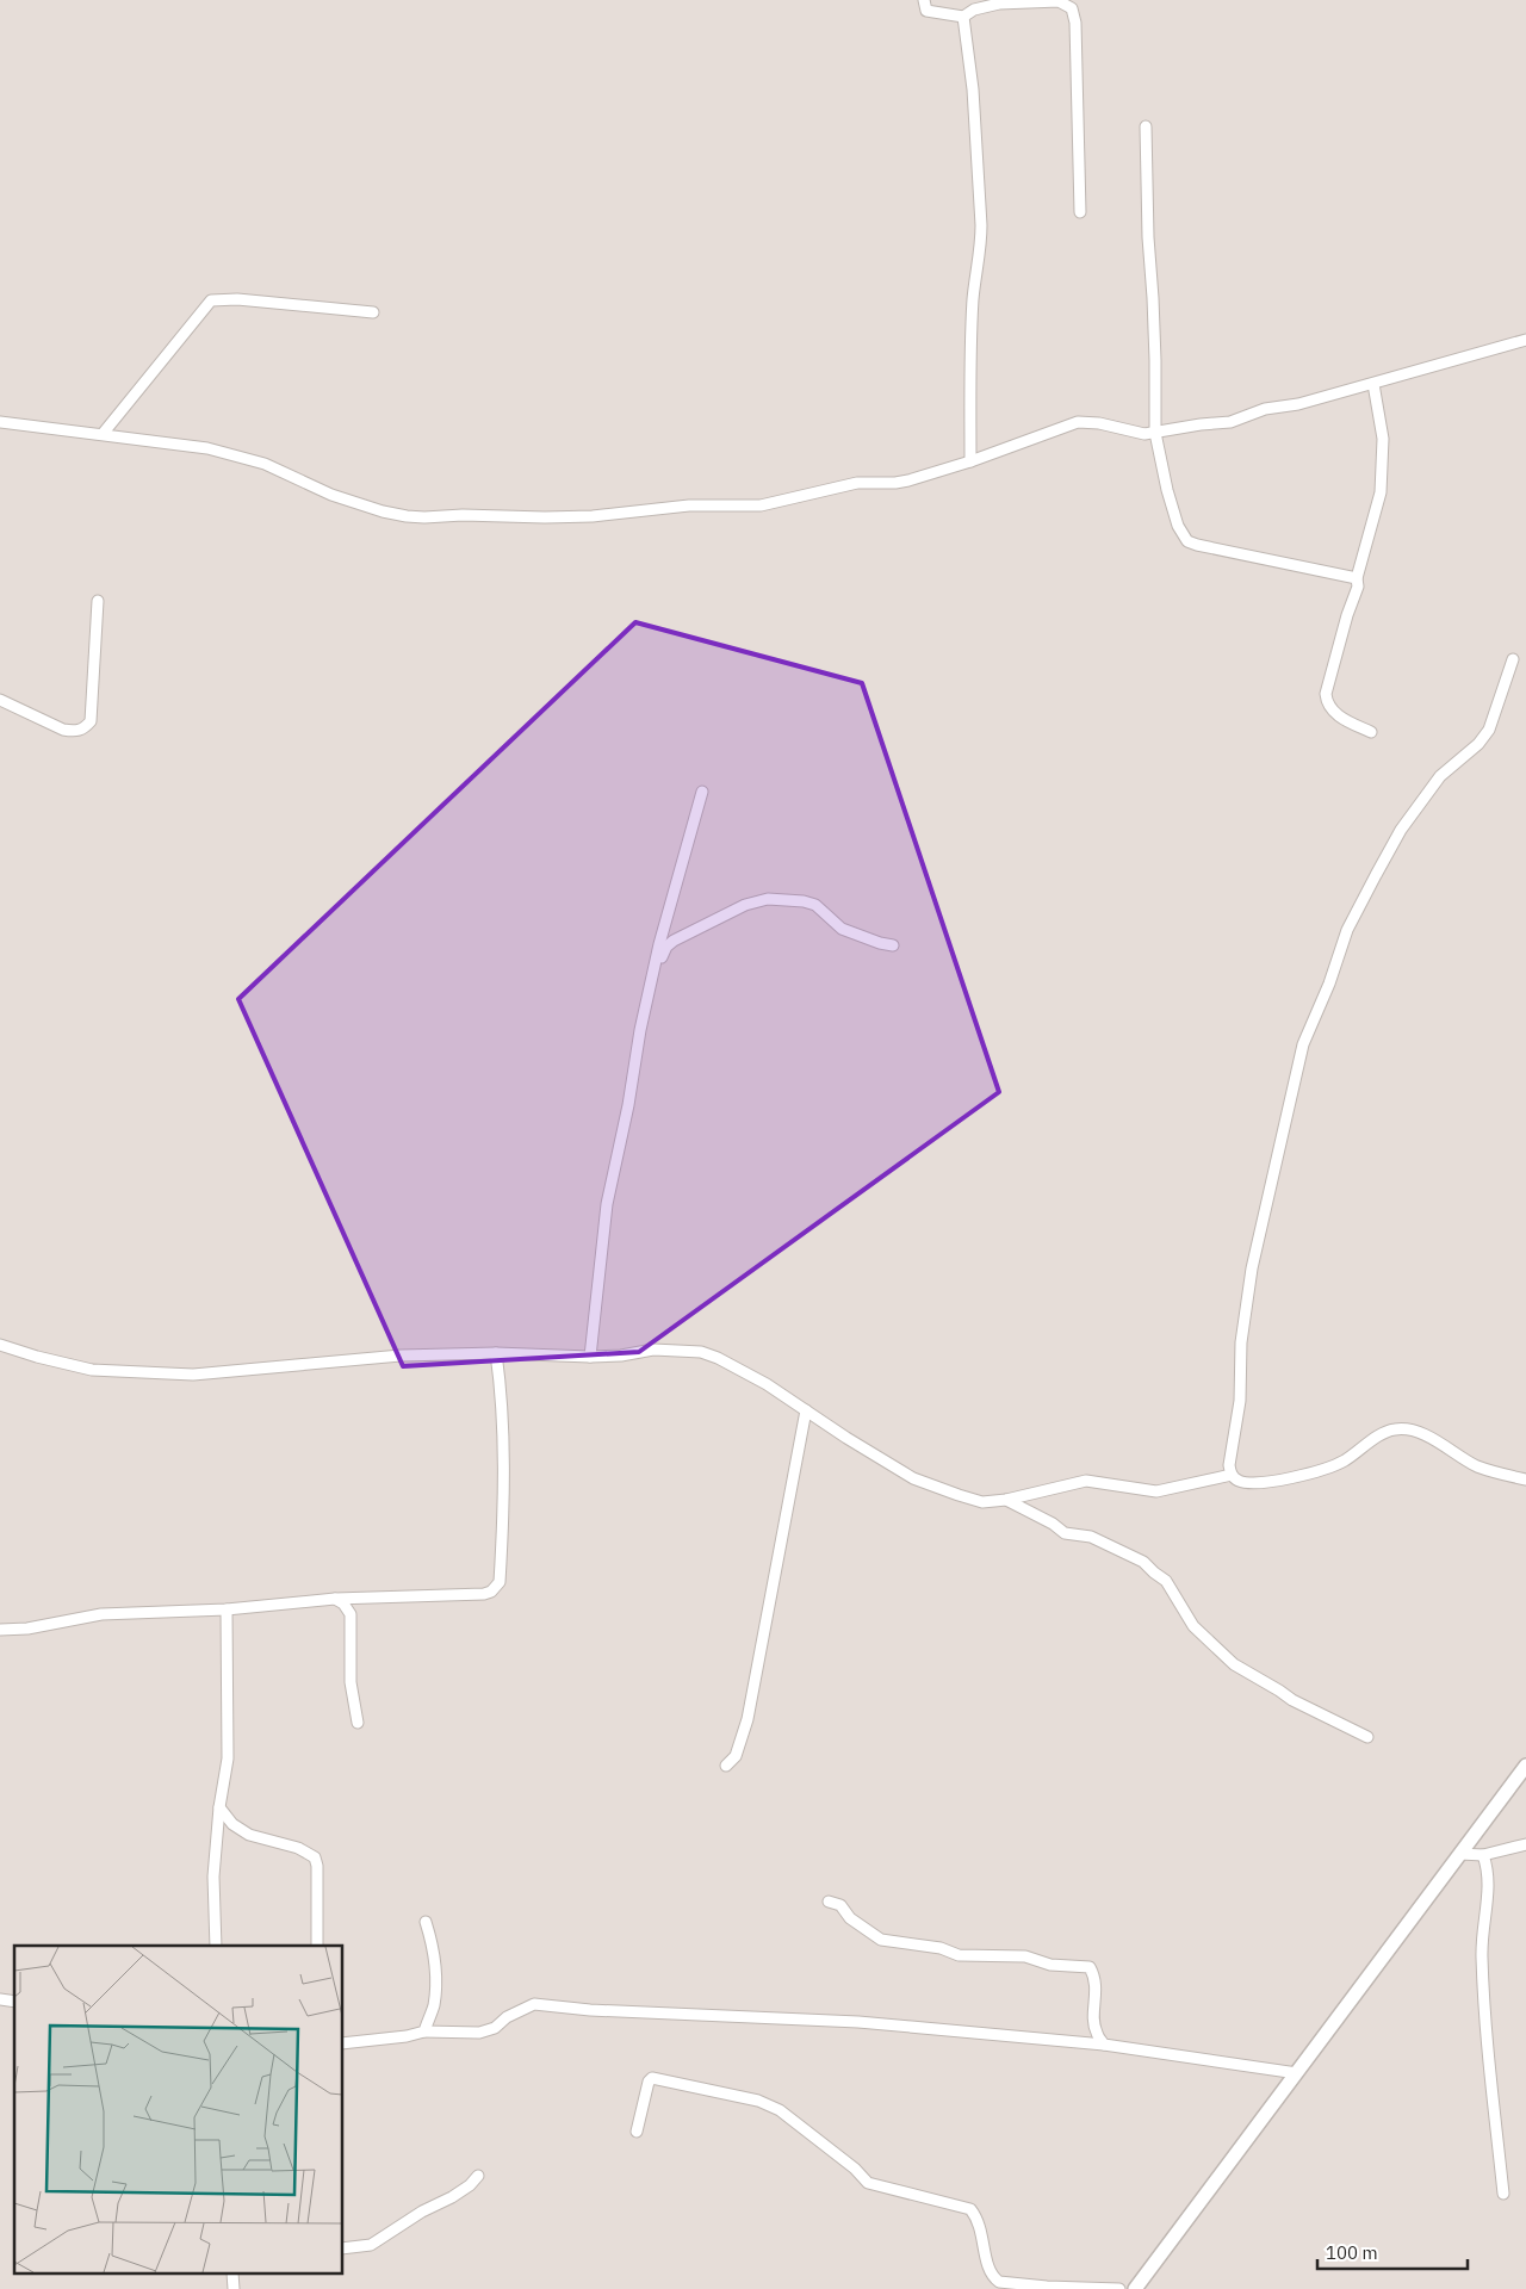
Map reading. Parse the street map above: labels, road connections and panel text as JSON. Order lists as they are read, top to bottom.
{
  "scale_bar": "100 m"
}
